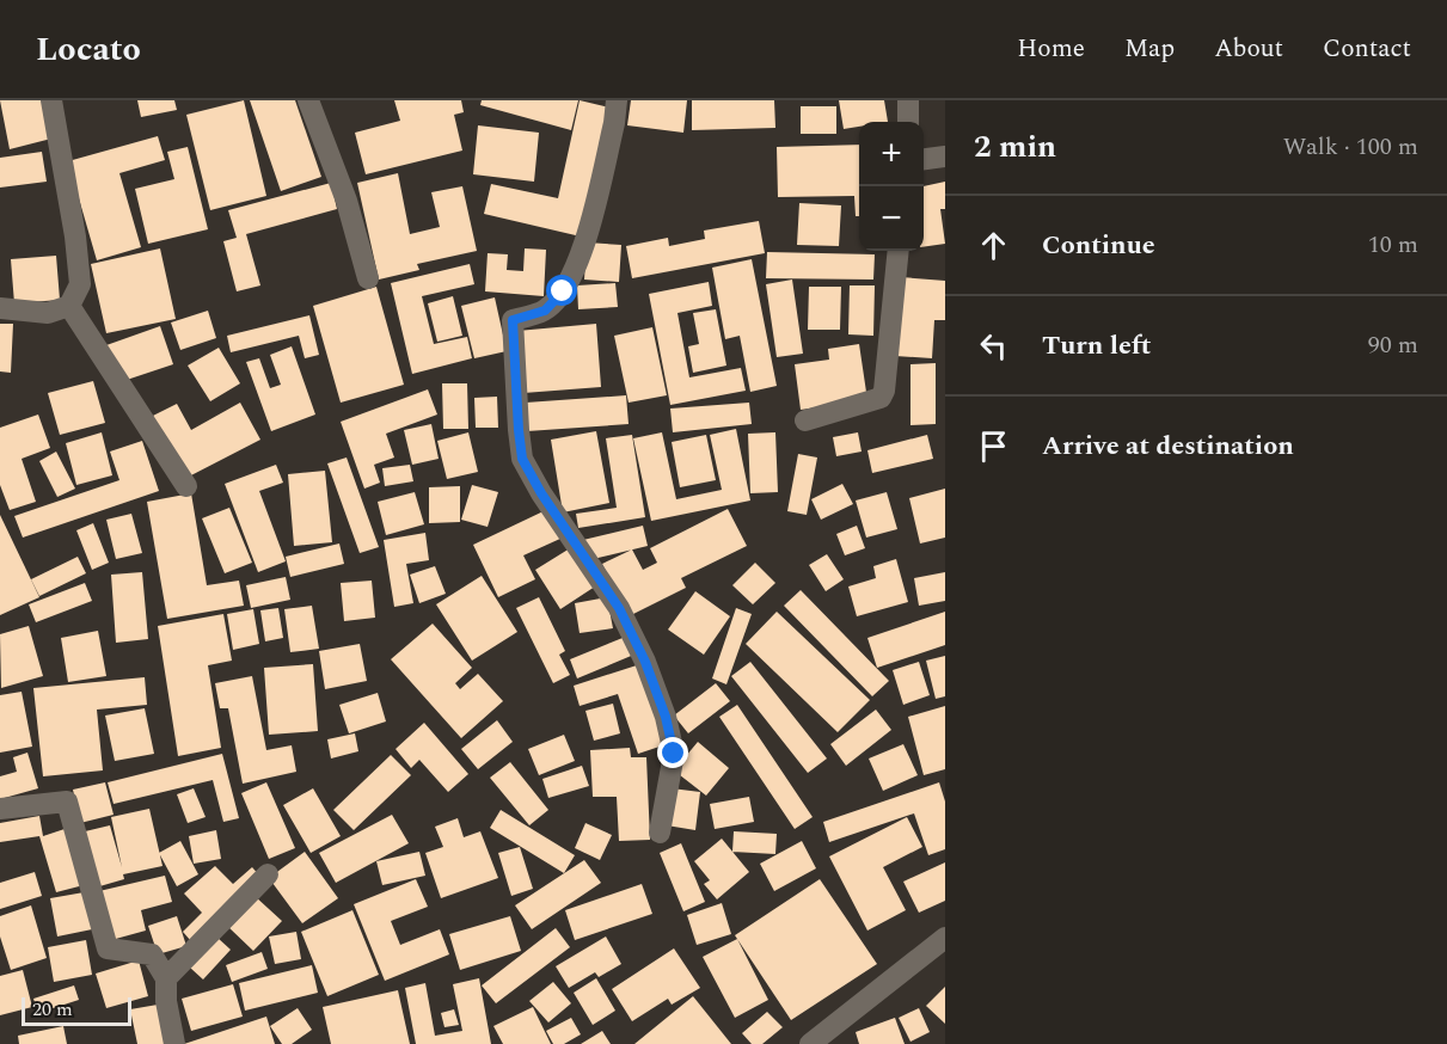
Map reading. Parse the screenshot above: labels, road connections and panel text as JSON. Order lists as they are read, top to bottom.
{
  "scale_bar": "20 m",
  "page": {
    "header": "Locato",
    "nav": [
      "Home",
      "Map",
      "About",
      "Contact"
    ],
    "heading": ["2 min", "Walk · 100 m"],
    "map_buttons": ["+", "−"],
    "list": [
      ["Continue", "10 m"],
      ["Turn left", "90 m"],
      "Arrive at destination"
    ],
    "scale": "20 m"
  }
}
